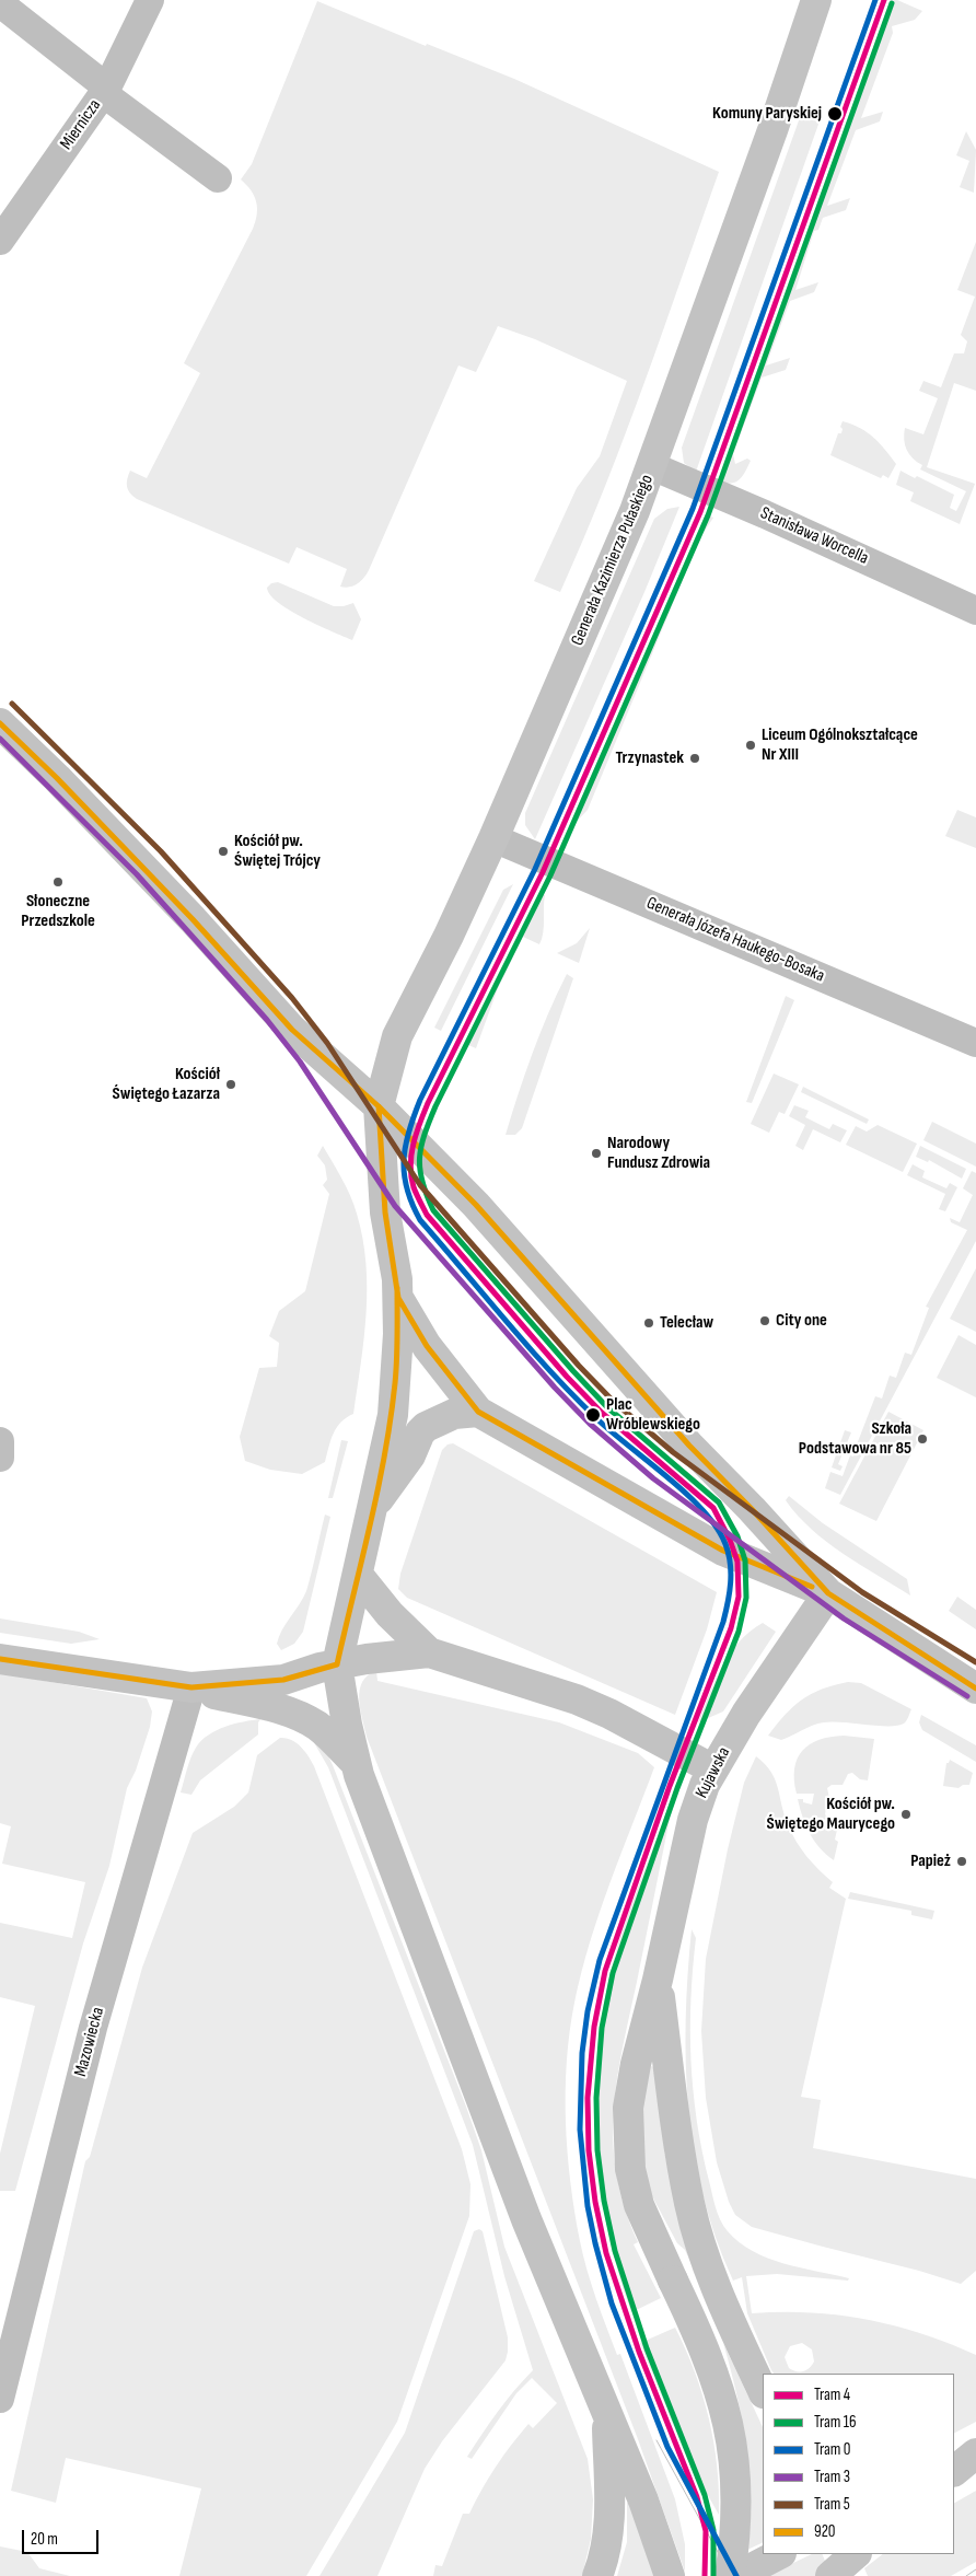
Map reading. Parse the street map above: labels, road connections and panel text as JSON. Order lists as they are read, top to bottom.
{
  "streets": {
    "main road": ["Generała Kazimierza Pułaskiego", "Kujawska"],
    "street": [
      "Miernicza",
      "Stanisława Worcella",
      "Generała Józefa Haukego-Bosaka",
      "Mazowiecka"
    ]
  },
  "crossings": [
    ["Stanisława Worcella", "Generała Kazimierza Pułaskiego"],
    ["Generała Kazimierza Pułaskiego", "Generała Józefa Haukego-Bosaka"]
  ],
  "places": [
    "Komuny Paryskiej",
    "Liceum Ogólnokształcące Nr XIII",
    "Trzynastek",
    "Kościół pw. Świętej Trójcy",
    "Słoneczne Przedszkole",
    "Kościół Świętego Łazarza",
    "Narodowy Fundusz Zdrowia",
    "City one",
    "Telecław",
    "Plac Wróblewskiego",
    "Szkoła Podstawowa nr 85",
    "Kościół pw. Świętego Maurycego",
    "Papież"
  ],
  "lines": [
    "tram line 4",
    "tram line 0",
    "tram line 16",
    "tram line 5",
    "transit line 920",
    "tram line 3"
  ],
  "legend": [
    "Tram 4",
    "Tram 16",
    "Tram 0",
    "Tram 3",
    "Tram 5",
    "920"
  ],
  "scale_bar": "20 m"
}
